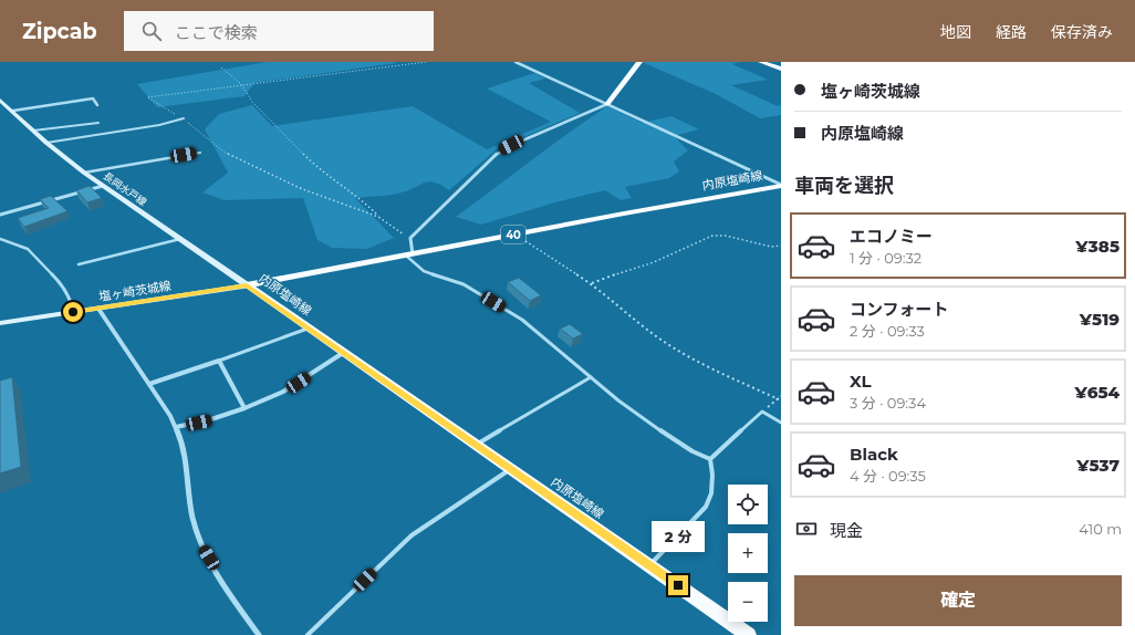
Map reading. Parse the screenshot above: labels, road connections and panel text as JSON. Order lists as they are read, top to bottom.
{
  "streets": {
    "main road": [
      "内原塩崎線",
      "長岡水戸線",
      "40",
      "塩ヶ崎茨城線"
    ]
  },
  "crossings": [
    ["内原塩崎線", "長岡水戸線"],
    ["内原塩崎線", "塩ヶ崎茨城線"],
    ["長岡水戸線", "塩ヶ崎茨城線"]
  ],
  "page": {
    "header": "Zipcab",
    "search": "ここで検索",
    "nav": ["地図", "経路", "保存済み"],
    "banner": ["塩ヶ崎茨城線", "内原塩崎線"],
    "heading": "車両を選択",
    "list": [
      {
        "name": "エコノミー",
        "note": "1 分 · 09:32",
        "value": "¥385"
      },
      {
        "name": "コンフォート",
        "note": "2 分 · 09:33",
        "value": "¥519"
      },
      {
        "name": "XL",
        "note": "3 分 · 09:34",
        "value": "¥654"
      },
      {
        "name": "Black",
        "note": "4 分 · 09:35",
        "value": "¥537"
      }
    ],
    "map_buttons": ["+", "−"],
    "pay": ["現金", "410 m"],
    "bubble": "2 分",
    "buttons": "確定"
  }
}
